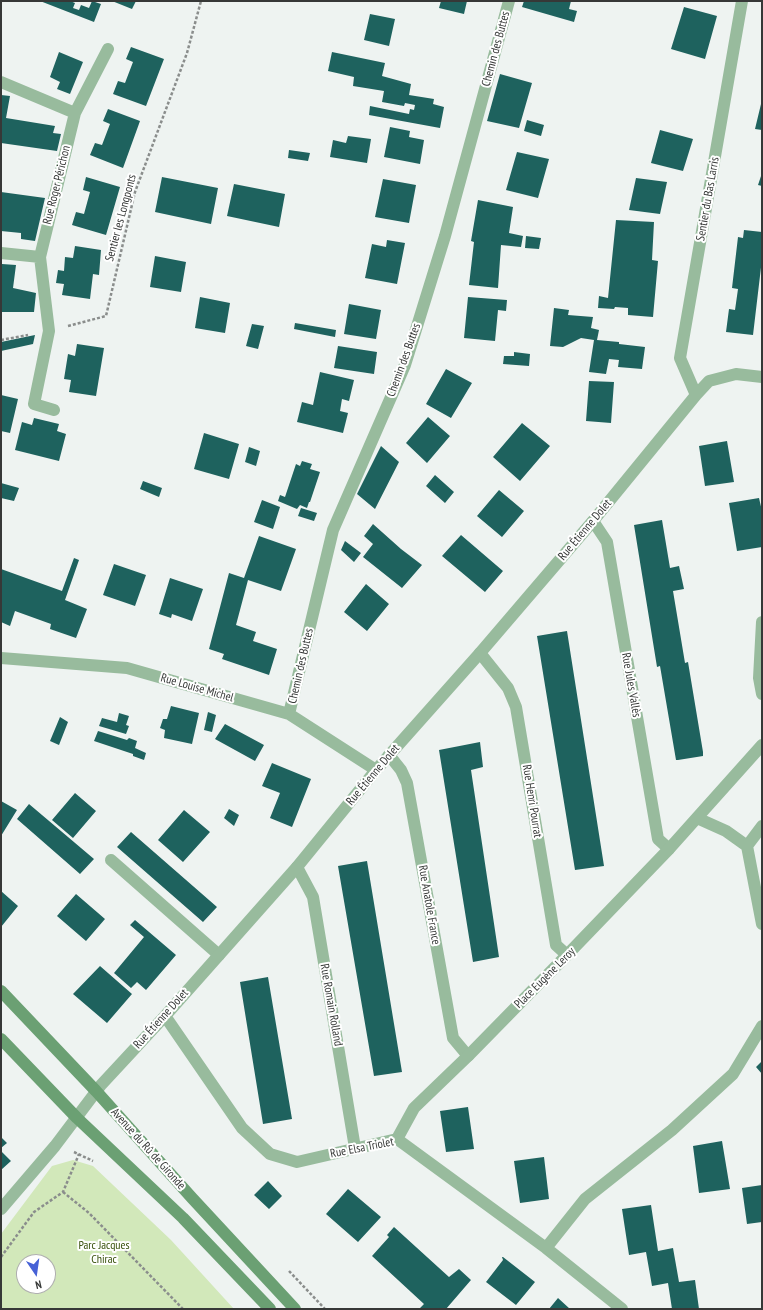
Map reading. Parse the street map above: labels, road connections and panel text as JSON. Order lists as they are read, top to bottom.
{
  "streets": {
    "main road": ["Avenue du Rû de Gironde"],
    "street": [
      "Chemin des Buttes",
      "Rue Roger Périchon",
      "Sentier du Bas Larris",
      "Rue Étienne Dolet",
      "Rue Jules Vallès",
      "Rue Louise Michel",
      "Rue Henri Pourrat",
      "Rue Anatole France",
      "Place Eugène Leroy",
      "Rue Romain Rolland",
      "Rue Elsa Triolet"
    ],
    "path": ["Sentier les Longponts"]
  },
  "crossings": [
    ["Chemin des Buttes", "Rue Louise Michel"],
    ["Rue Roger Périchon", "Sentier les Longponts"],
    ["Sentier du Bas Larris", "Rue Étienne Dolet"],
    ["Rue Étienne Dolet", "Rue Jules Vallès"],
    ["Rue Étienne Dolet", "Rue Louise Michel"],
    ["Rue Étienne Dolet", "Rue Henri Pourrat"],
    ["Rue Étienne Dolet", "Rue Anatole France"],
    ["Rue Étienne Dolet", "Rue Romain Rolland"],
    ["Rue Étienne Dolet", "Rue Elsa Triolet"],
    ["Rue Étienne Dolet", "Avenue du Rû de Gironde"],
    ["Rue Jules Vallès", "Place Eugène Leroy"],
    ["Rue Henri Pourrat", "Place Eugène Leroy"],
    ["Rue Anatole France", "Place Eugène Leroy"],
    ["Place Eugène Leroy", "Rue Elsa Triolet"],
    ["Rue Romain Rolland", "Rue Elsa Triolet"]
  ],
  "parks": ["Parc Jacques Chirac"],
  "north": "bottom"
}
